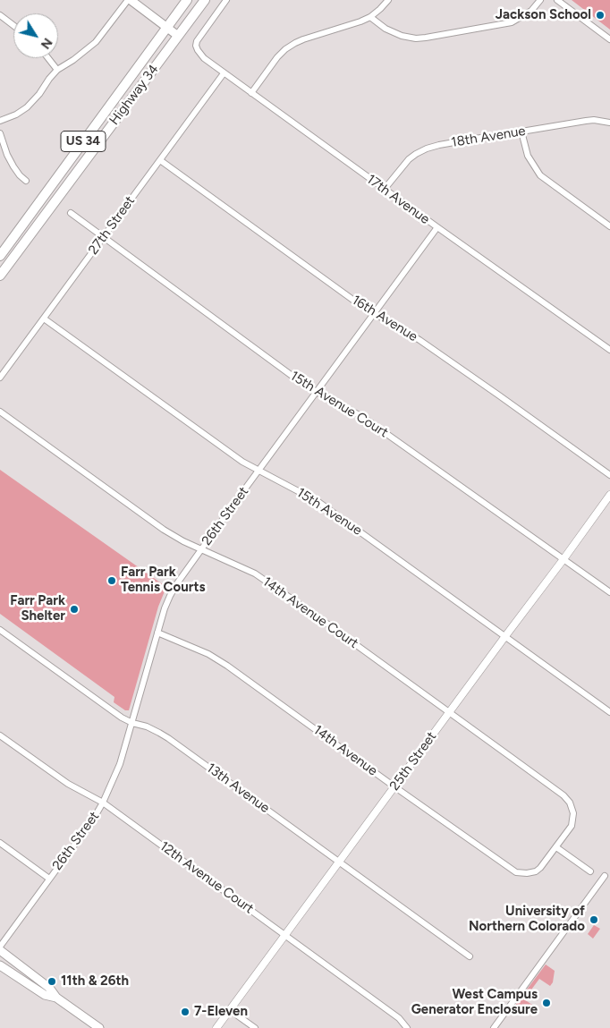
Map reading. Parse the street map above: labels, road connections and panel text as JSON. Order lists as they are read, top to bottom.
{
  "streets": {
    "highway": ["Highway 34", "US 34"],
    "street": [
      "18th Avenue",
      "17th Avenue",
      "27th Street",
      "16th Avenue",
      "15th Avenue Court",
      "15th Avenue",
      "26th Street",
      "14th Avenue Court",
      "14th Avenue",
      "25th Street",
      "13th Avenue",
      "12th Avenue Court"
    ]
  },
  "crossings": [
    ["18th Avenue", "17th Avenue"],
    ["17th Avenue", "27th Street"],
    ["17th Avenue", "26th Street"],
    ["27th Street", "16th Avenue"],
    ["27th Street", "15th Avenue Court"],
    ["27th Street", "15th Avenue"],
    ["16th Avenue", "26th Street"],
    ["15th Avenue Court", "26th Street"],
    ["15th Avenue Court", "25th Street"],
    ["15th Avenue", "26th Street"],
    ["15th Avenue", "25th Street"],
    ["26th Street", "14th Avenue Court"],
    ["26th Street", "14th Avenue"],
    ["26th Street", "13th Avenue"],
    ["26th Street", "12th Avenue Court"],
    ["14th Avenue Court", "14th Avenue"],
    ["14th Avenue Court", "25th Street"],
    ["14th Avenue", "25th Street"],
    ["25th Street", "13th Avenue"],
    ["25th Street", "12th Avenue Court"]
  ],
  "places": [
    "Jackson School",
    "Farr Park Tennis Courts",
    "Farr Park Shelter",
    "University of Northern Colorado",
    "11th & 26th",
    "West Campus Generator Enclosure",
    "7-Eleven"
  ],
  "north": "bottom right"
}
